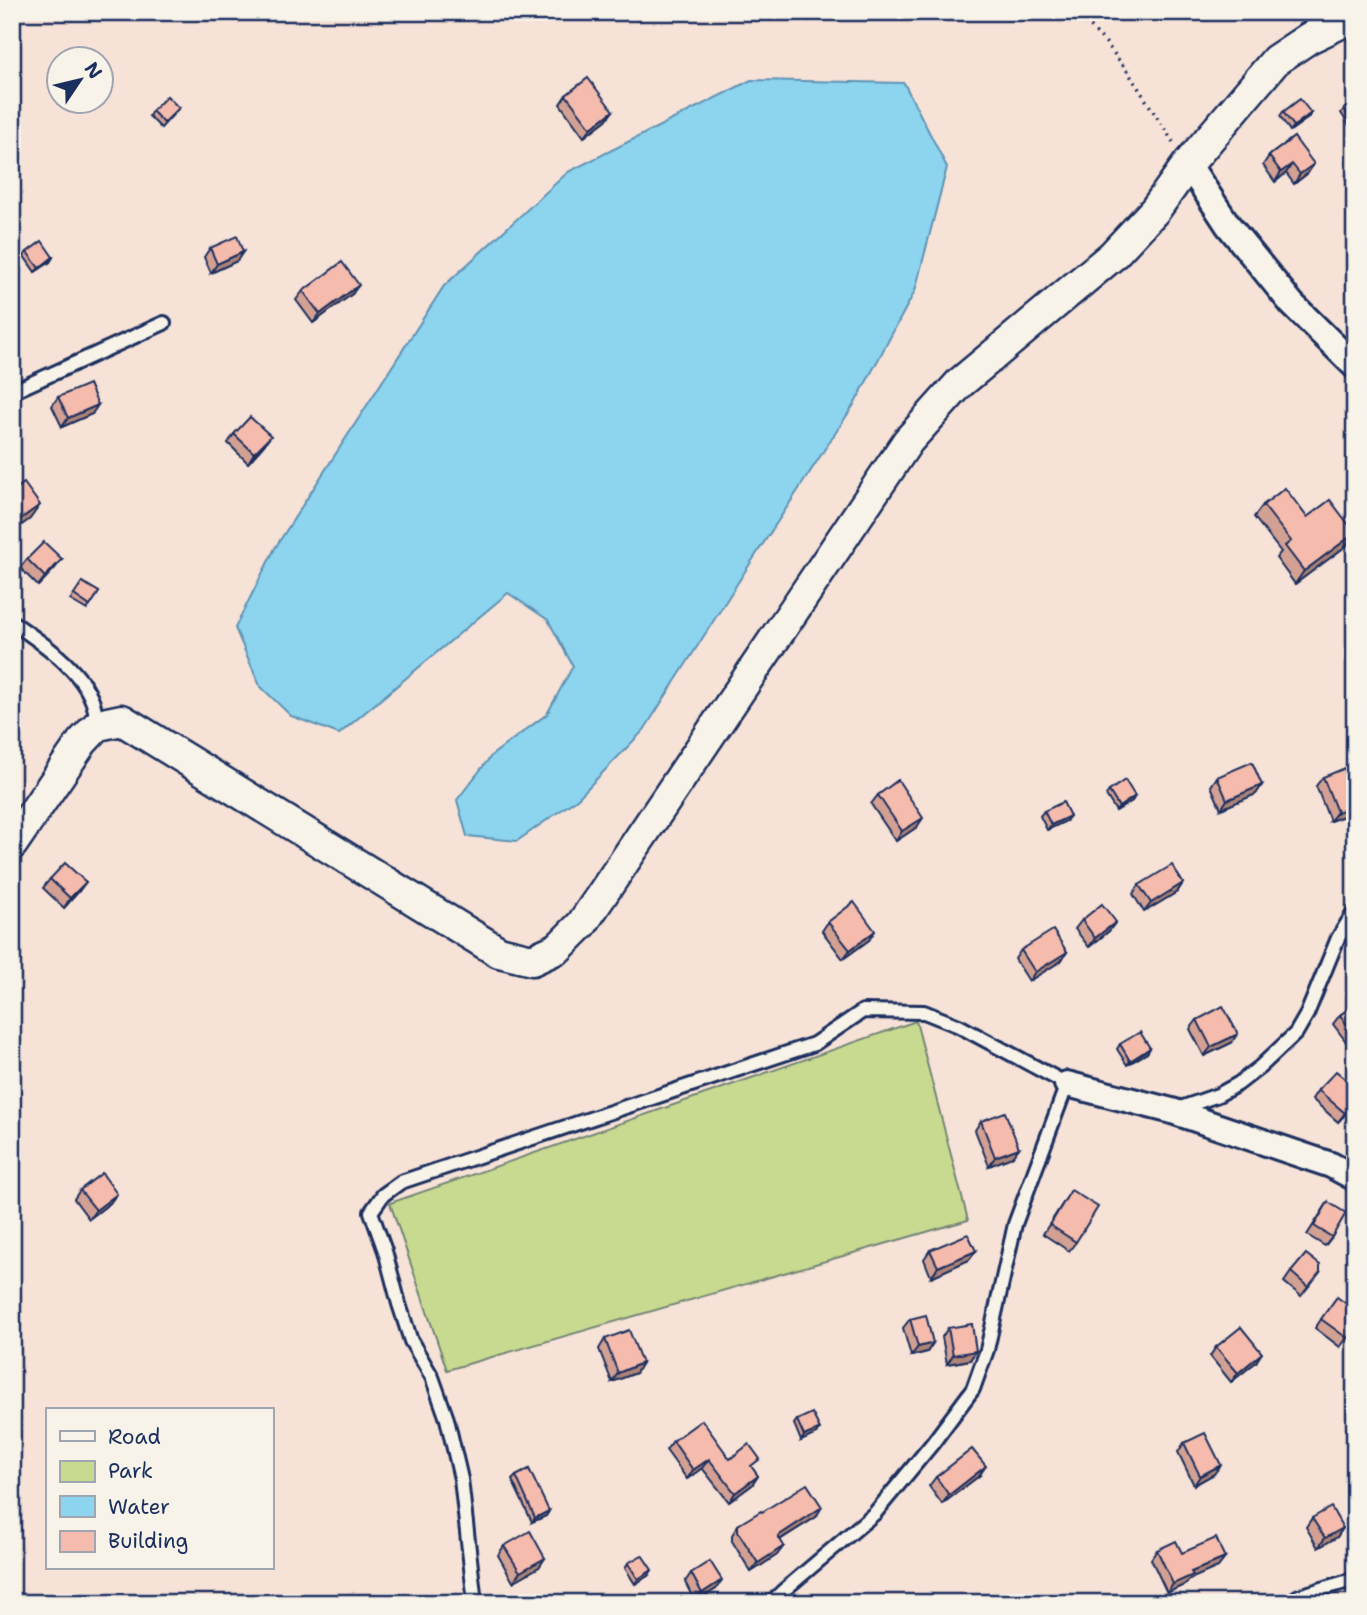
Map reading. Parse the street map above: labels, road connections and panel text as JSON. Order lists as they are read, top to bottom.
{
  "legend": [
    "Road",
    "Park",
    "Water",
    "Building"
  ],
  "north": "top right"
}
